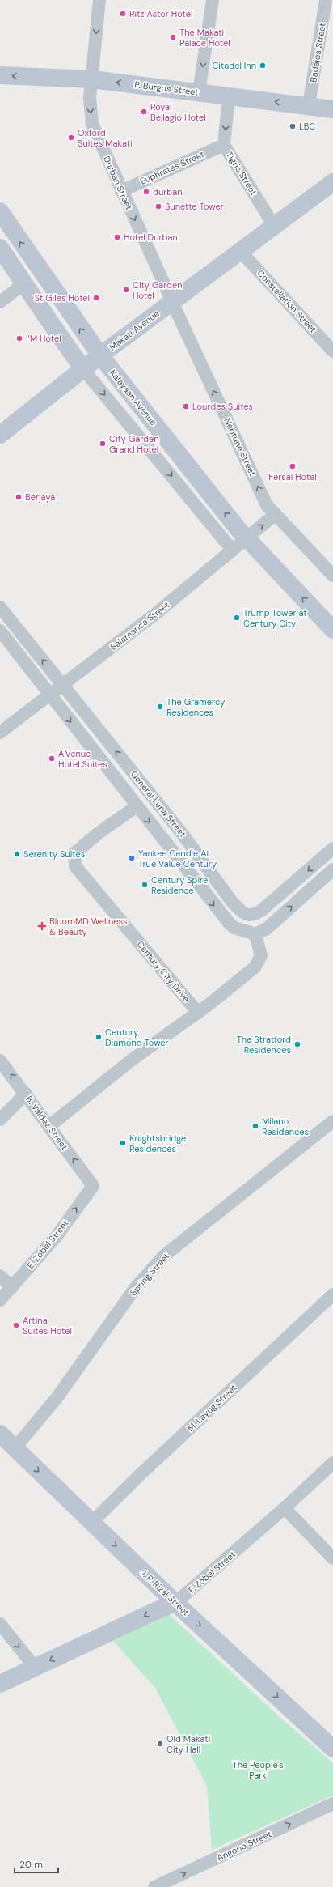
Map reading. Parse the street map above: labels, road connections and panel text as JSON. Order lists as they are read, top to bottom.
{
  "streets": {
    "main road": [
      "P. Burgos Street",
      "Makati Avenue",
      "Kalayaan Avenue",
      "F. Zobel Street",
      "J. P. Rizal Street"
    ],
    "street": [
      "Badajos Street",
      "Euphrates Street",
      "Tigris Street",
      "Durban Street",
      "Constellation Street",
      "Neptune Street",
      "Salamanca Street",
      "General Luna Street",
      "Century City Drive",
      "B. Valdez Street",
      "E. Zobel Street",
      "Spring Street",
      "M. Layug Street",
      "Angono Street"
    ]
  },
  "crossings": [
    ["Badajos Street", "P. Burgos Street"],
    ["P. Burgos Street", "Tigris Street"],
    ["P. Burgos Street", "Durban Street"],
    ["Euphrates Street", "Tigris Street"],
    ["Euphrates Street", "Durban Street"],
    ["Tigris Street", "Makati Avenue"],
    ["Durban Street", "Makati Avenue"],
    ["Durban Street", "Neptune Street"],
    ["Constellation Street", "Makati Avenue"],
    ["Makati Avenue", "Kalayaan Avenue"],
    ["Makati Avenue", "Neptune Street"],
    ["Kalayaan Avenue", "Salamanca Street"],
    ["Neptune Street", "Salamanca Street"],
    ["Salamanca Street", "General Luna Street"],
    ["General Luna Street", "Century City Drive"],
    ["B. Valdez Street", "E. Zobel Street"],
    ["Spring Street", "J. P. Rizal Street"],
    ["M. Layug Street", "J. P. Rizal Street"],
    ["F. Zobel Street", "J. P. Rizal Street"]
  ],
  "one_way": [
    "P. Burgos Street",
    "Durban Street",
    "Kalayaan Avenue",
    "B. Valdez Street",
    "E. Zobel Street",
    "F. Zobel Street",
    "J. P. Rizal Street",
    "Angono Street"
  ],
  "parks": ["The People's Park"],
  "places": {
    "other": [
      "Ritz Astor Hotel",
      "The Makati Palace Hotel",
      "Citadel Inn",
      "Royal Bellagio Hotel",
      "LBC",
      "Oxford Suites Makati",
      "durban",
      "Sunette Tower",
      "Hotel Durban",
      "City Garden Hotel",
      "St Giles Hotel",
      "I’M Hotel",
      "Lourdes Suites",
      "City Garden Grand Hotel",
      "Fersal Hotel",
      "Berjaya",
      "Trump Tower at Century City",
      "The Gramercy Residences",
      "A.Venue Hotel Suites",
      "Serenity Suites",
      "Yankee Candle At True Value Century",
      "Century Spire Residence",
      "Century Diamond Tower",
      "The Stratford Residences",
      "Milano Residences",
      "Knightsbridge Residences",
      "Artina Suites Hotel",
      "Old Makati City Hall"
    ],
    "health": ["BloomMD Wellness & Beauty"]
  },
  "scale_bar": "20 m"
}
